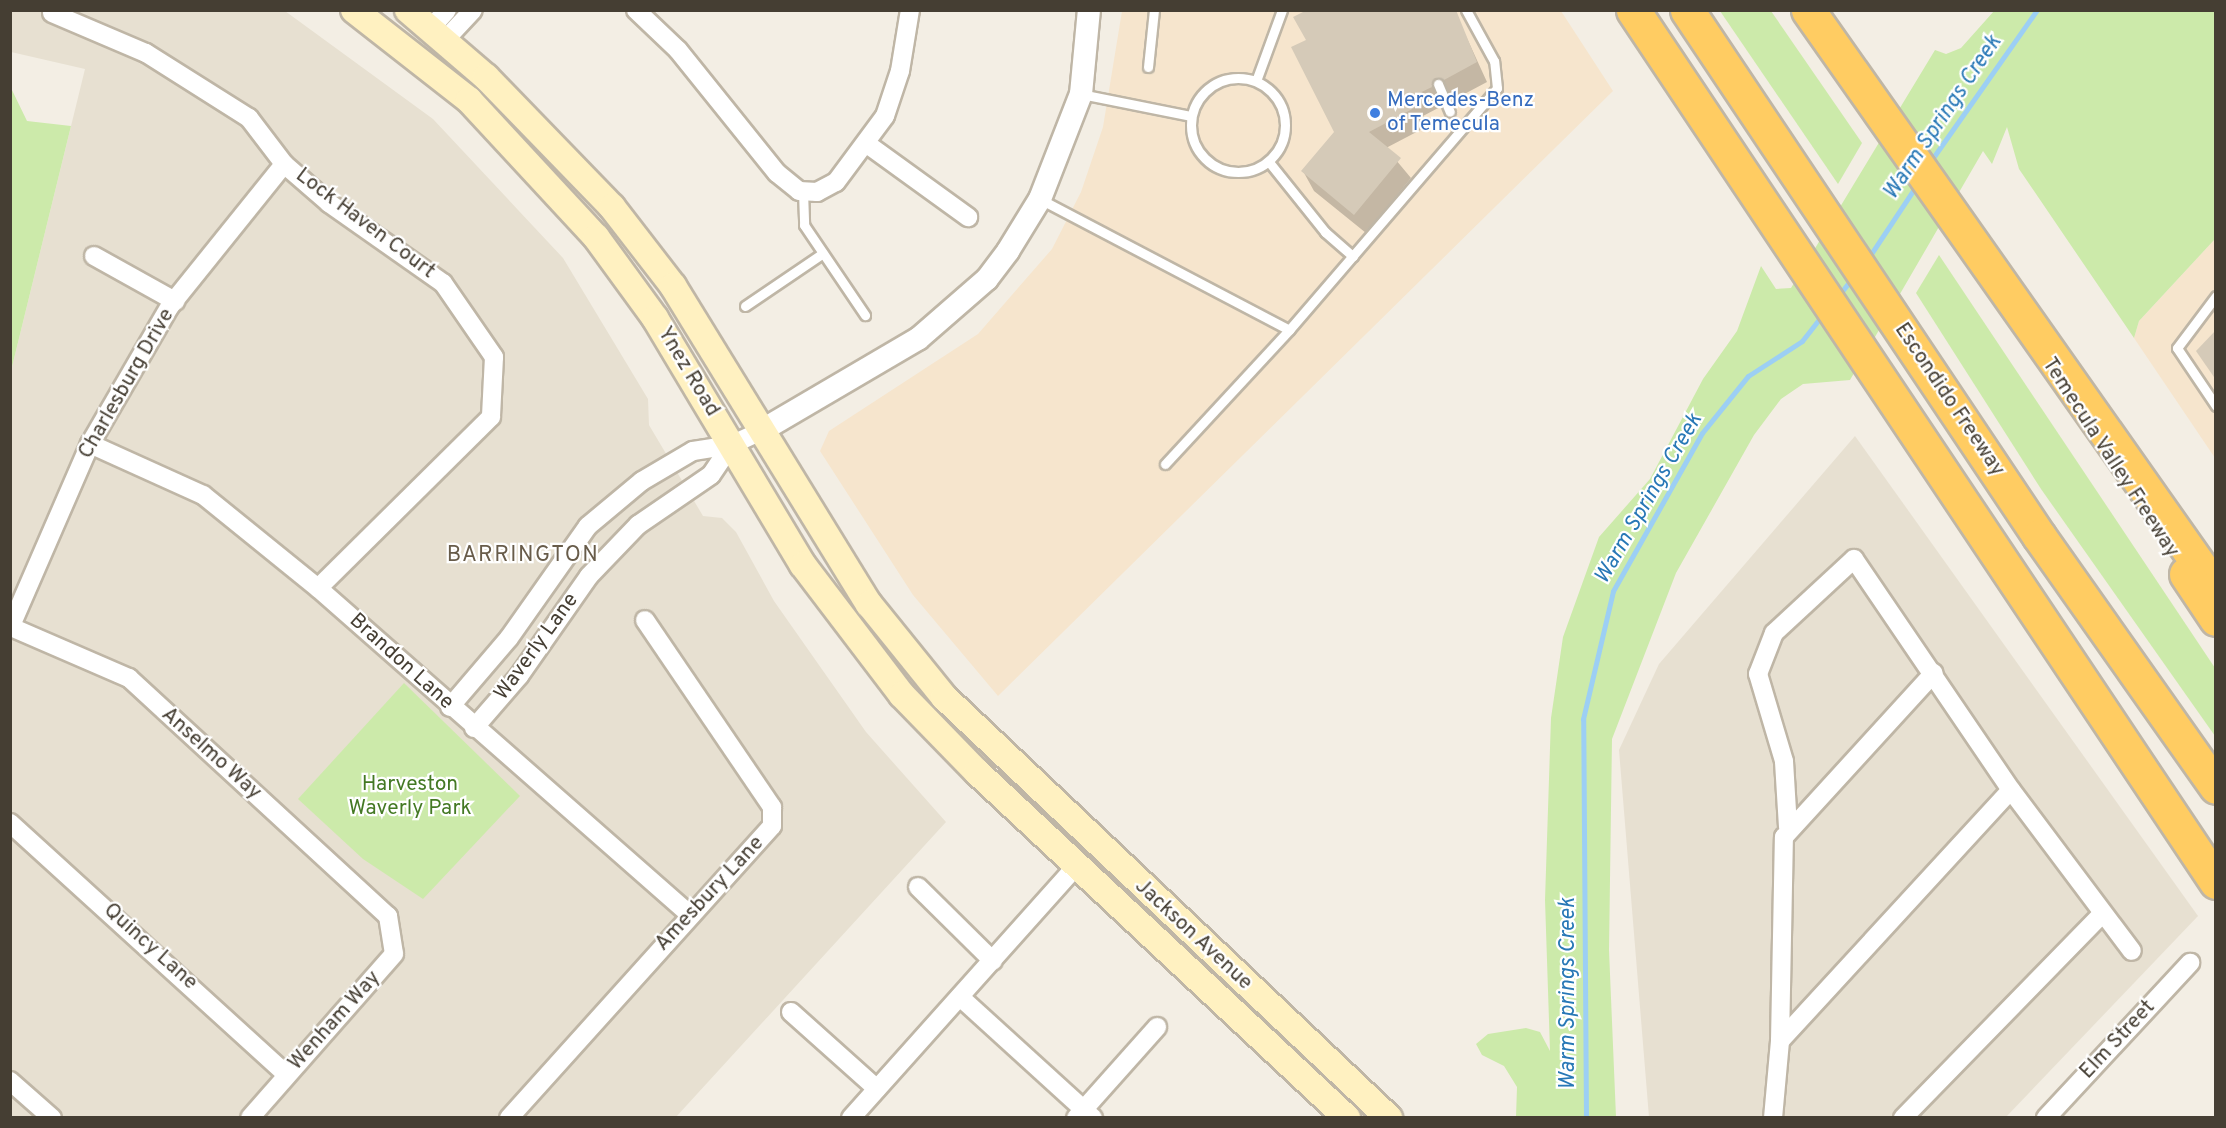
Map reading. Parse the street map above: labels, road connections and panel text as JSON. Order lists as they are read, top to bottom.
{
  "streets": {
    "highway": ["Escondido Freeway", "Temecula Valley Freeway"],
    "main road": ["Ynez Road", "Jackson Avenue"],
    "street": [
      "Lock Haven Court",
      "Charlesburg Drive",
      "Waverly Lane",
      "Brandon Lane",
      "Anselmo Way",
      "Amesbury Lane",
      "Quincy Lane",
      "Wenham Way",
      "Elm Street"
    ]
  },
  "crossings": [
    ["Lock Haven Court", "Charlesburg Drive"],
    ["Lock Haven Court", "Brandon Lane"],
    ["Ynez Road", "Waverly Lane"],
    ["Ynez Road", "Jackson Avenue"],
    ["Charlesburg Drive", "Brandon Lane"],
    ["Charlesburg Drive", "Anselmo Way"],
    ["Waverly Lane", "Brandon Lane"],
    ["Brandon Lane", "Amesbury Lane"],
    ["Anselmo Way", "Wenham Way"],
    ["Quincy Lane", "Wenham Way"]
  ],
  "districts": ["BARRINGTON"],
  "water": ["Warm Springs Creek"],
  "parks": ["Harveston Waverly Park"],
  "places": ["Mercedes-Benz of Temecula"]
}
